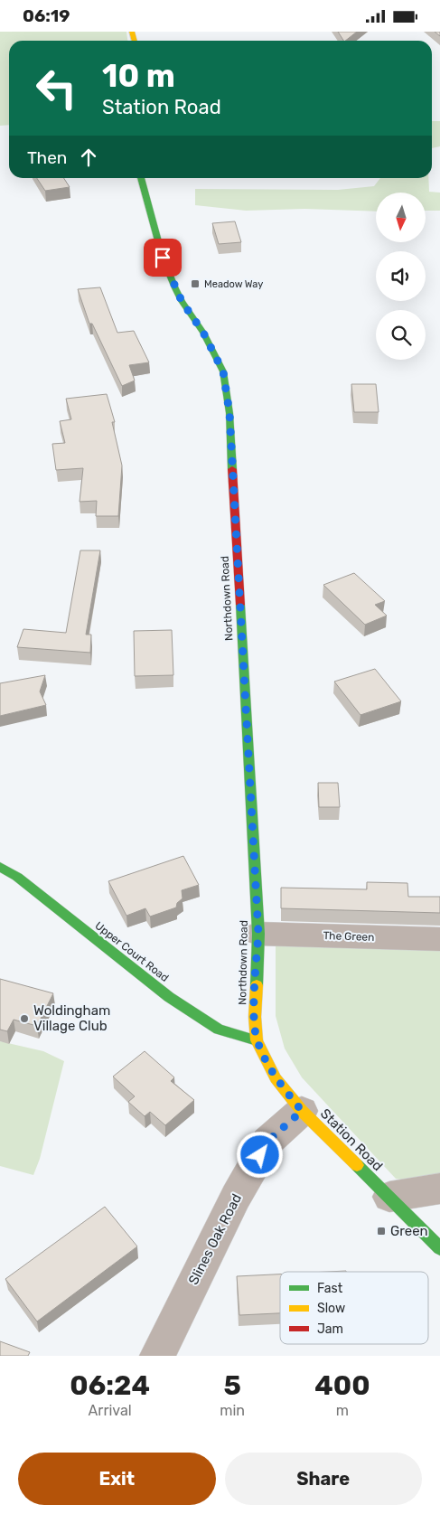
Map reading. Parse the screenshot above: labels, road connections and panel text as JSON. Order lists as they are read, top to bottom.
{
  "streets": {
    "street": [
      "Northdown Road",
      "The Green",
      "Upper Court Road",
      "Station Road",
      "Slines Oak Road"
    ]
  },
  "crossings": [
    ["Northdown Road", "The Green"],
    ["Northdown Road", "Upper Court Road"],
    ["Northdown Road", "Station Road"],
    ["Upper Court Road", "Station Road"],
    ["Station Road", "Slines Oak Road"]
  ],
  "places": {
    "transit": ["Meadow Way", "Green"],
    "other": ["Woldingham Village Club"]
  },
  "legend": ["Fast", "Slow", "Jam"],
  "north": "bottom",
  "page": {
    "status": "06:19",
    "turn": ["10 m", "Station Road"],
    "then": "Then",
    "eta": [
      "06:24",
      "Arrival",
      "5",
      "min",
      "400",
      "m"
    ],
    "buttons": ["Exit", "Share"]
  }
}
